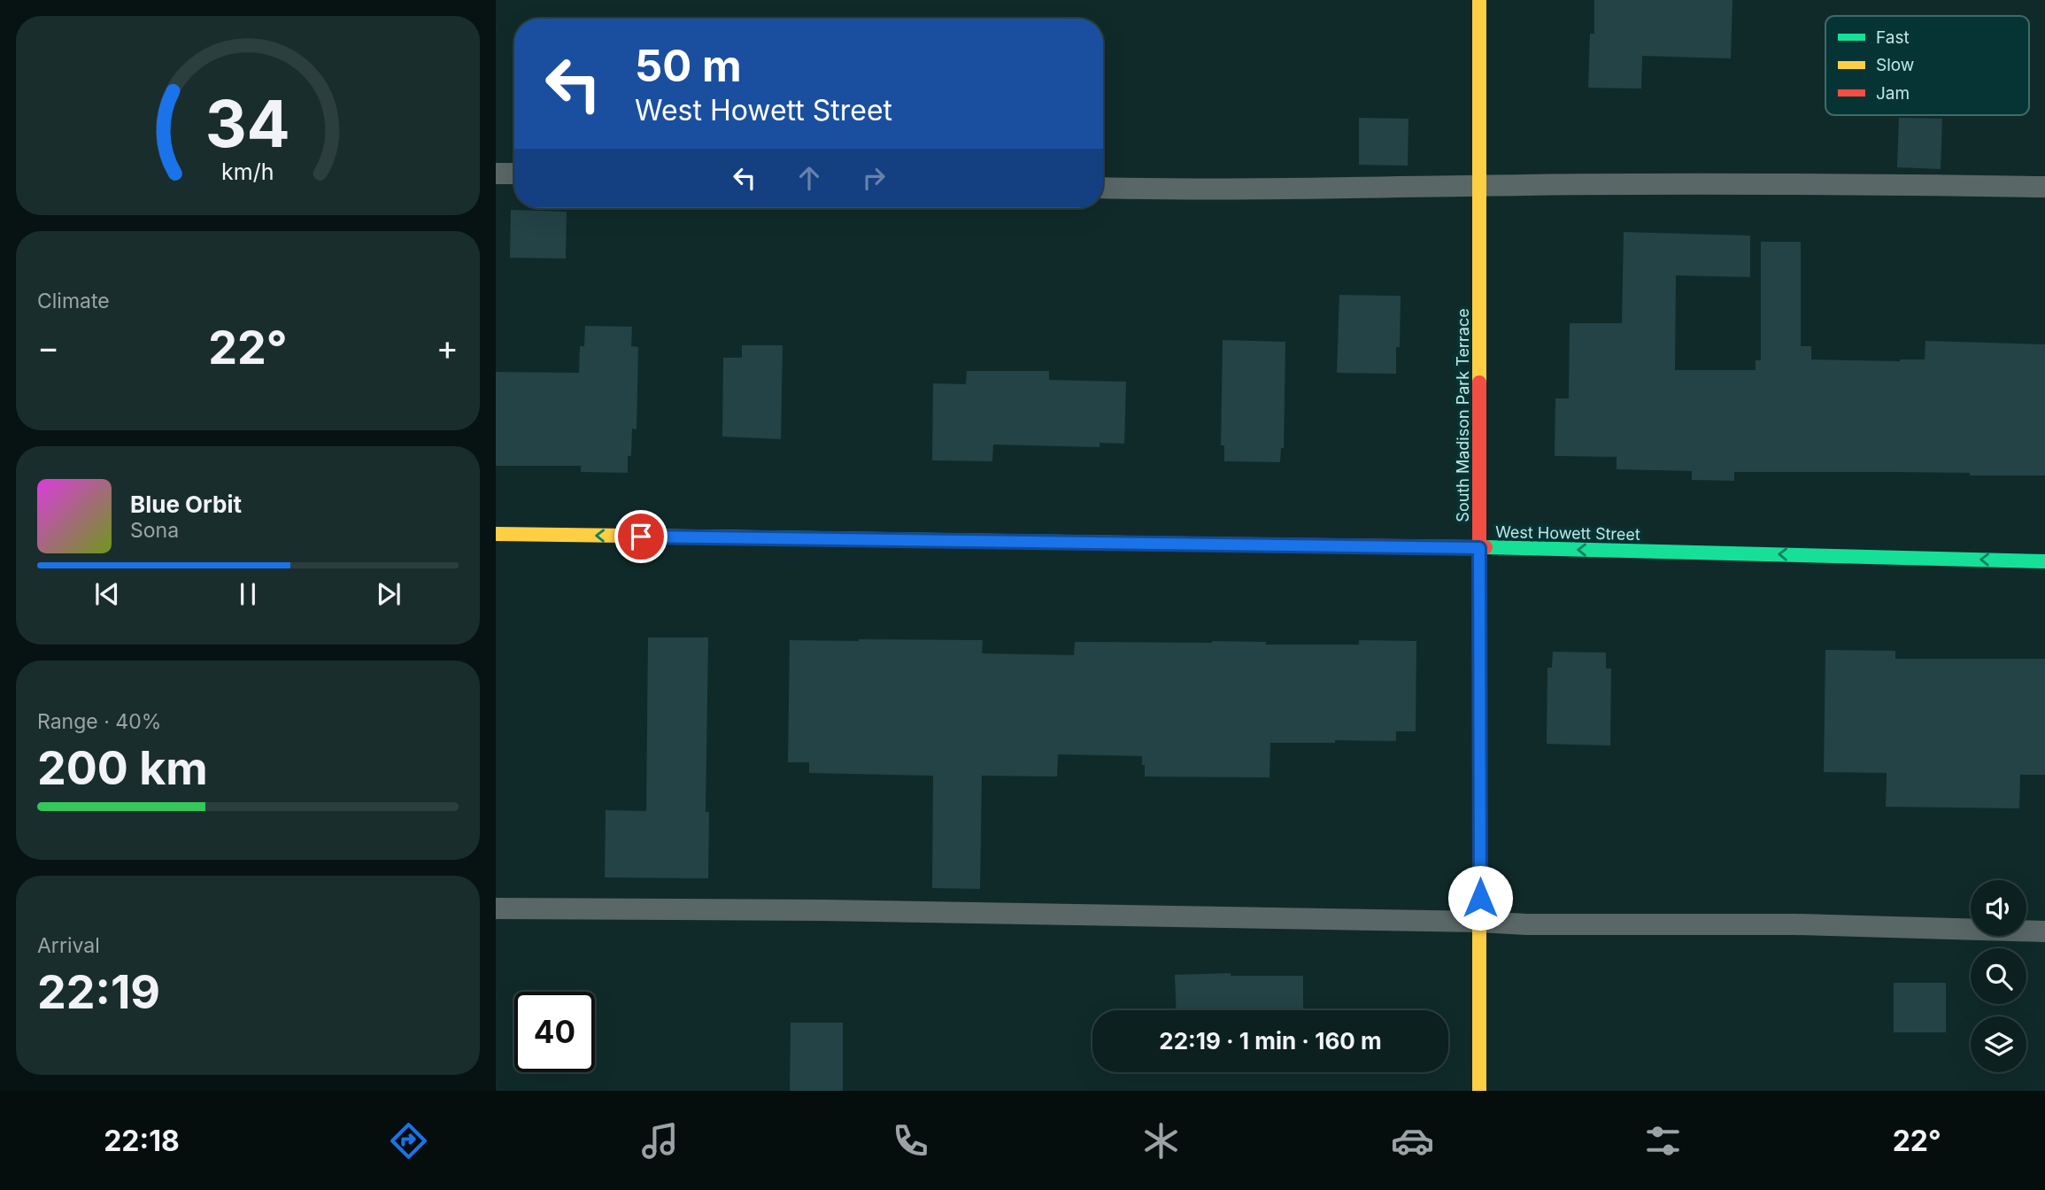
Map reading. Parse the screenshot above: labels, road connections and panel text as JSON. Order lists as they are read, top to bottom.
{
  "streets": {
    "main road": ["South Madison Park Terrace", "West Howett Street"]
  },
  "crossings": [
    ["South Madison Park Terrace", "West Howett Street"]
  ],
  "one_way": ["West Howett Street"],
  "legend": ["Fast", "Slow", "Jam"],
  "page": {
    "turn": ["50 m", "West Howett Street"],
    "tile": [
      "Climate",
      ["Range · 40%", "200 km"],
      ["Arrival", "22:19"]
    ],
    "heat": ["−", "22°", "+"],
    "song": ["Blue Orbit", "Sona"],
    "limit": "40",
    "trip": "22:19 · 1 min · 160 m",
    "tabs": ["22:18", "22°"],
    "gauge": ["34", "km/h"]
  }
}
